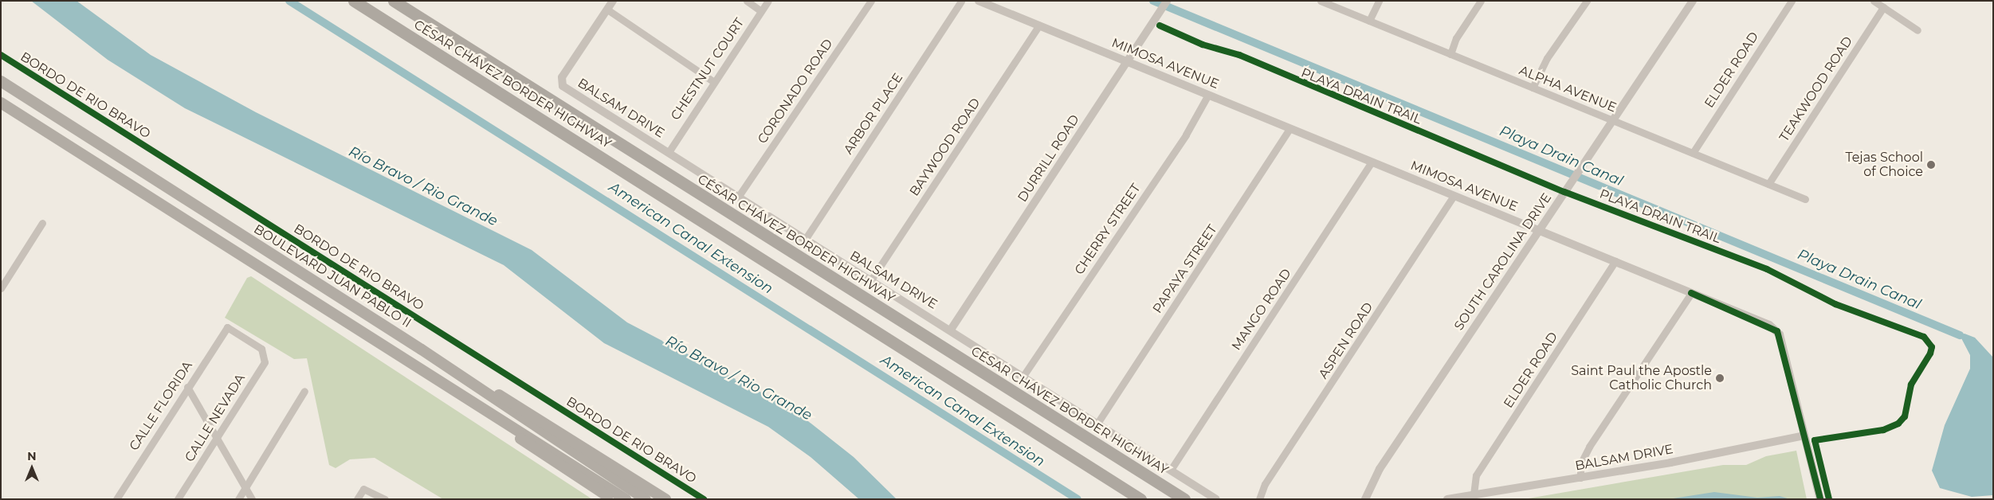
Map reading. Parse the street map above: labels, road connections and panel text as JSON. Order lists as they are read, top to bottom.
{
  "streets": {
    "highway": ["CÉSAR CHÁVEZ BORDER HIGHWAY", "BOULEVARD JUAN PABLO II"],
    "street": [
      "MIMOSA AVENUE",
      "CHESTNUT COURT",
      "ELDER ROAD",
      "ALPHA AVENUE",
      "TEAKWOOD ROAD",
      "CORONADO ROAD",
      "BALSAM DRIVE",
      "ARBOR PLACE",
      "BAYWOOD ROAD",
      "DURRILL ROAD",
      "CHERRY STREET",
      "SOUTH CAROLINA DRIVE",
      "PAPAYA STREET",
      "MANGO ROAD",
      "ASPEN ROAD",
      "CALLE FLORIDA",
      "CALLE NEVADA"
    ],
    "cycle path": ["BORDO DE RIO BRAVO", "PLAYA DRAIN TRAIL"]
  },
  "crossings": [
    ["MIMOSA AVENUE", "ELDER ROAD"],
    ["MIMOSA AVENUE", "BALSAM DRIVE"],
    ["MIMOSA AVENUE", "BAYWOOD ROAD"],
    ["MIMOSA AVENUE", "DURRILL ROAD"],
    ["MIMOSA AVENUE", "CHERRY STREET"],
    ["MIMOSA AVENUE", "SOUTH CAROLINA DRIVE"],
    ["MIMOSA AVENUE", "PAPAYA STREET"],
    ["MIMOSA AVENUE", "MANGO ROAD"],
    ["MIMOSA AVENUE", "ASPEN ROAD"],
    ["CHESTNUT COURT", "BALSAM DRIVE"],
    ["ELDER ROAD", "ALPHA AVENUE"],
    ["ELDER ROAD", "BALSAM DRIVE"],
    ["ALPHA AVENUE", "TEAKWOOD ROAD"],
    ["ALPHA AVENUE", "SOUTH CAROLINA DRIVE"],
    ["CORONADO ROAD", "BALSAM DRIVE"],
    ["BALSAM DRIVE", "ARBOR PLACE"],
    ["BALSAM DRIVE", "BAYWOOD ROAD"],
    ["BALSAM DRIVE", "DURRILL ROAD"],
    ["BALSAM DRIVE", "CHERRY STREET"],
    ["BALSAM DRIVE", "PAPAYA STREET"],
    ["BALSAM DRIVE", "MANGO ROAD"],
    ["CALLE FLORIDA", "CALLE NEVADA"]
  ],
  "water": ["Playa Drain Canal", "Río Bravo / Rio Grande", "American Canal Extension"],
  "places": ["Tejas School of Choice", "Saint Paul the Apostle Catholic Church"],
  "north": "top"
}
